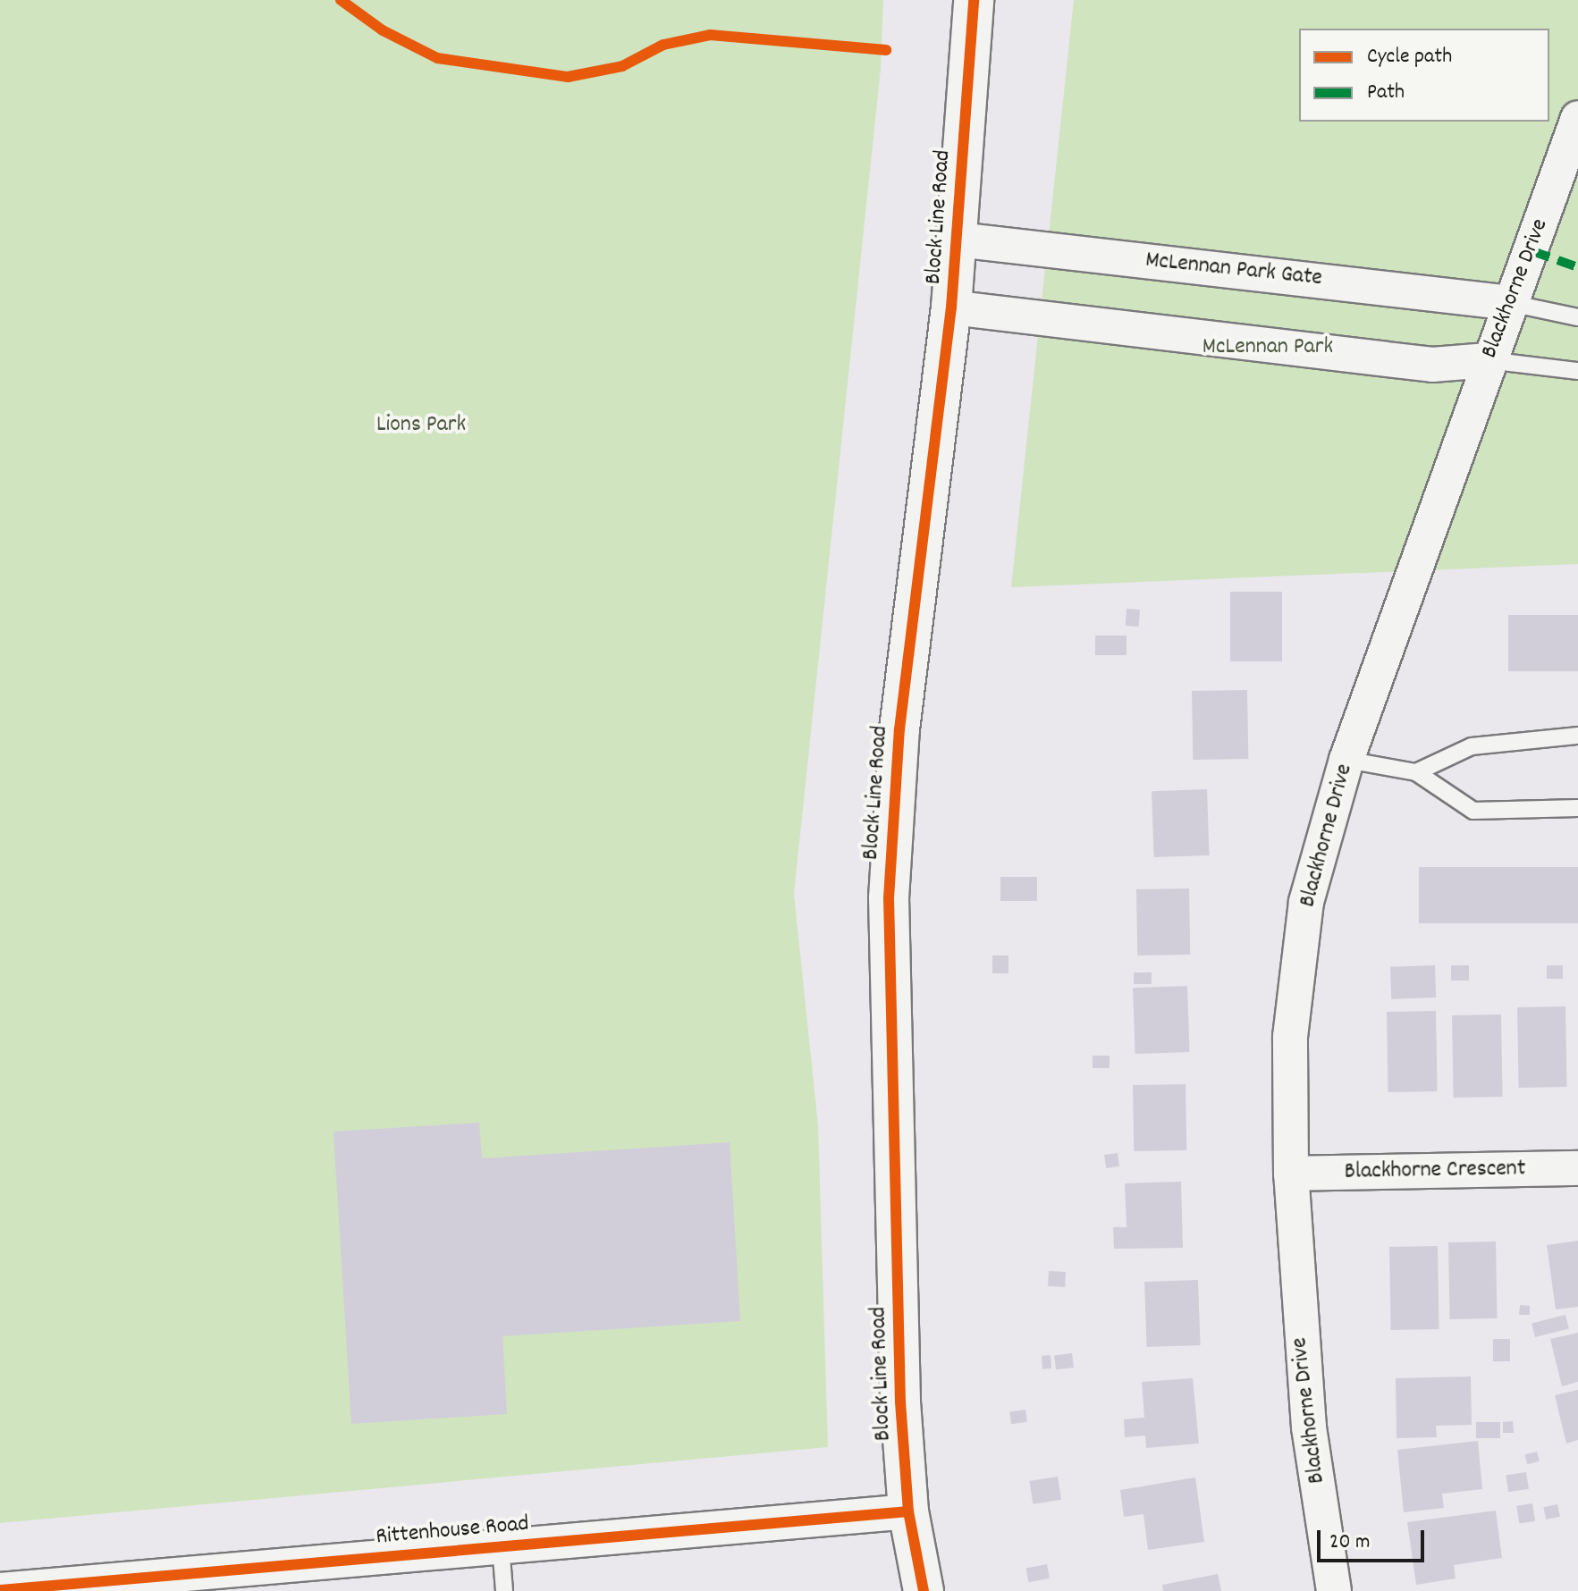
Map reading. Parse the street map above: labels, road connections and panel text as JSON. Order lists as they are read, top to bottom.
{
  "streets": {
    "street": [
      "Block Line Road",
      "McLennan Park Gate",
      "Blackhorne Drive",
      "Blackhorne Crescent",
      "Rittenhouse Road"
    ]
  },
  "crossings": [
    ["Block Line Road", "McLennan Park Gate"],
    ["Block Line Road", "Rittenhouse Road"],
    ["McLennan Park Gate", "Blackhorne Drive"],
    ["Blackhorne Drive", "Blackhorne Crescent"]
  ],
  "parks": ["McLennan Park", "Lions Park"],
  "legend": ["Cycle path", "Path"],
  "scale_bar": "20 m"
}
